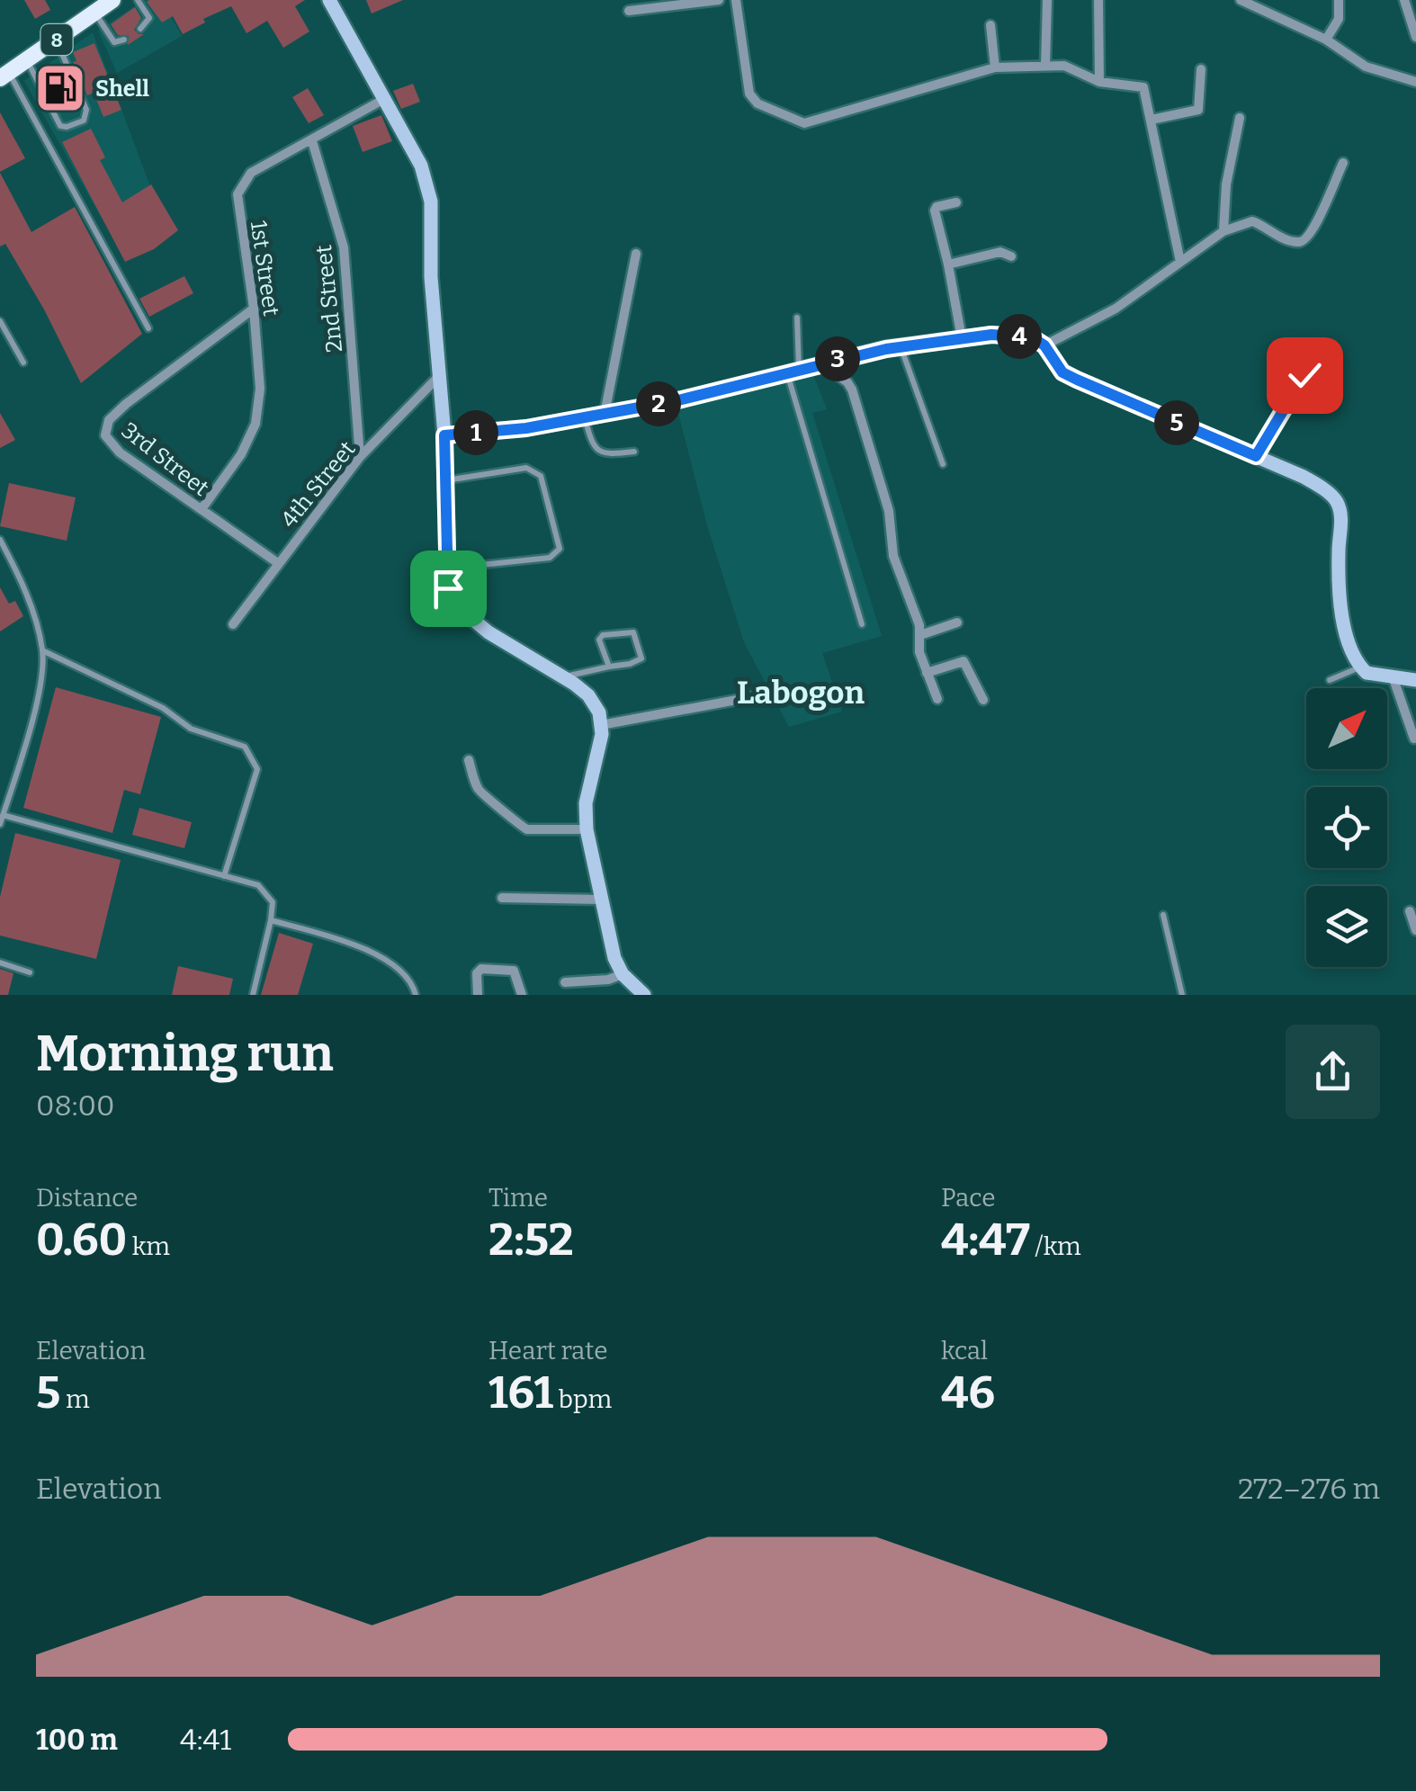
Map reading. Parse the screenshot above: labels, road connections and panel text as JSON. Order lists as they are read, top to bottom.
{
  "streets": {
    "main road": ["8"],
    "street": [
      "1st Street",
      "2nd Street",
      "3rd Street",
      "4th Street"
    ]
  },
  "crossings": [
    ["1st Street", "2nd Street"],
    ["1st Street", "3rd Street"],
    ["2nd Street", "4th Street"],
    ["3rd Street", "4th Street"]
  ],
  "districts": ["Labogon"],
  "places": {
    "fuel station": ["Shell"]
  },
  "north": "top right",
  "page": {
    "pins": [
      "4",
      "3",
      "2",
      "5",
      "1"
    ],
    "heading": ["Morning run", "08:00"],
    "stats": [
      ["Distance", "0.60 km"],
      ["Time", "2:52"],
      ["Pace", "4:47 /km"],
      ["Elevation", "5 m"],
      ["Heart rate", "161 bpm"],
      ["kcal", "46"]
    ],
    "chart": ["Elevation", "272–276 m"],
    "list": [
      {
        "name": "100 m",
        "note": "4:41"
      }
    ]
  }
}
